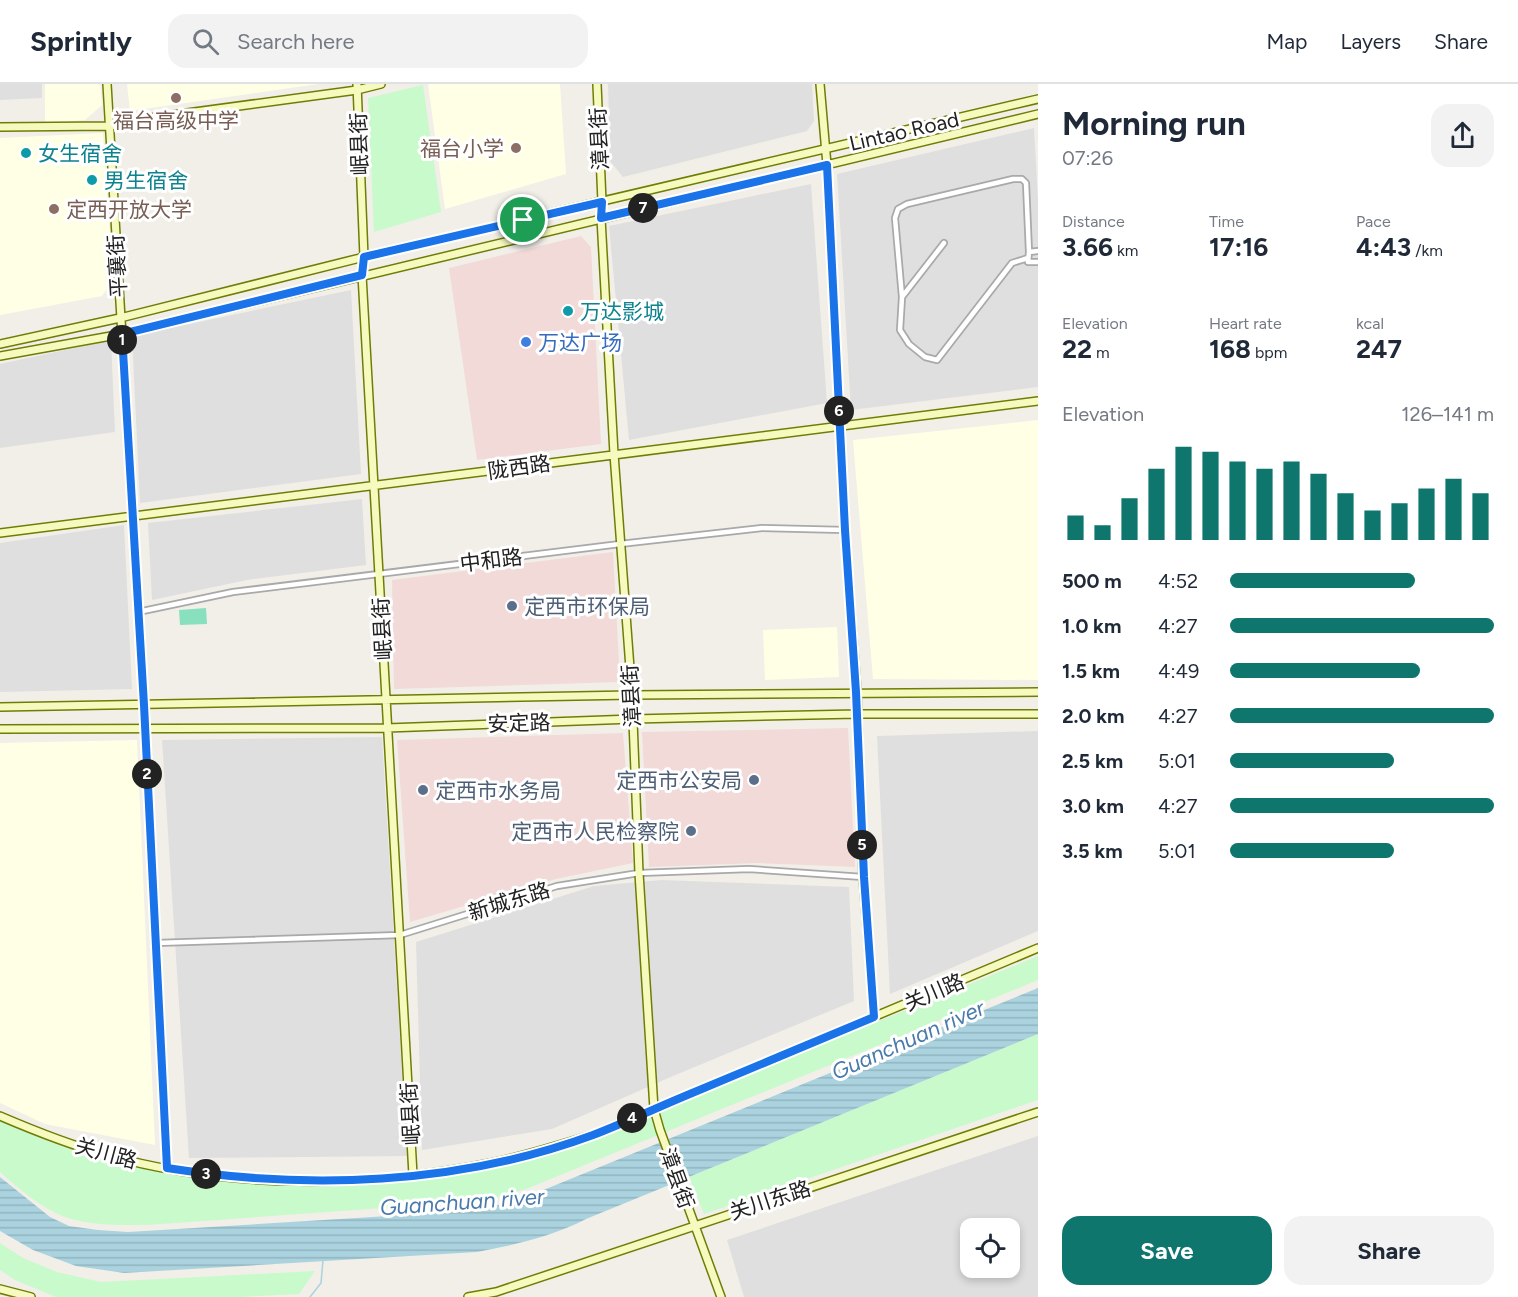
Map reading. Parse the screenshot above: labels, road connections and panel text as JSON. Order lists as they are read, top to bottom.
{
  "streets": {
    "street": [
      "Lintao Road",
      "漳县街",
      "岷县街",
      "平襄街",
      "陇西路",
      "中和路",
      "安定路",
      "新城东路",
      "关川路",
      "关川东路"
    ]
  },
  "crossings": [
    ["Lintao Road", "漳县街"],
    ["Lintao Road", "岷县街"],
    ["Lintao Road", "平襄街"],
    ["漳县街", "陇西路"],
    ["漳县街", "中和路"],
    ["漳县街", "安定路"],
    ["漳县街", "新城东路"],
    ["漳县街", "关川路"],
    ["漳县街", "关川东路"],
    ["岷县街", "陇西路"],
    ["岷县街", "中和路"],
    ["岷县街", "安定路"],
    ["岷县街", "新城东路"],
    ["岷县街", "关川路"],
    ["平襄街", "陇西路"],
    ["平襄街", "中和路"],
    ["平襄街", "安定路"],
    ["平襄街", "新城东路"],
    ["平襄街", "关川路"]
  ],
  "water": ["Guanchuan river"],
  "places": [
    "福台高级中学",
    "福台小学",
    "女生宿舍",
    "男生宿舍",
    "定西开放大学",
    "万达影城",
    "万达广场",
    "定西市环保局",
    "定西市公安局",
    "定西市水务局",
    "定西市人民检察院"
  ],
  "page": {
    "header": "Sprintly",
    "search": "Search here",
    "nav": ["Map", "Layers", "Share"],
    "heading": ["Morning run", "07:26"],
    "stats": [
      ["Distance", "3.66 km"],
      ["Time", "17:16"],
      ["Pace", "4:43 /km"],
      ["Elevation", "22 m"],
      ["Heart rate", "168 bpm"],
      ["kcal", "247"]
    ],
    "pins": [
      "7",
      "1",
      "6",
      "2",
      "5",
      "4",
      "3"
    ],
    "chart": ["Elevation", "126–141 m"],
    "list": [
      {
        "name": "500 m",
        "note": "4:52"
      },
      {
        "name": "1.0 km",
        "note": "4:27"
      },
      {
        "name": "1.5 km",
        "note": "4:49"
      },
      {
        "name": "2.0 km",
        "note": "4:27"
      },
      {
        "name": "2.5 km",
        "note": "5:01"
      },
      {
        "name": "3.0 km",
        "note": "4:27"
      },
      {
        "name": "3.5 km",
        "note": "5:01"
      }
    ],
    "buttons": ["Save", "Share"]
  }
}
